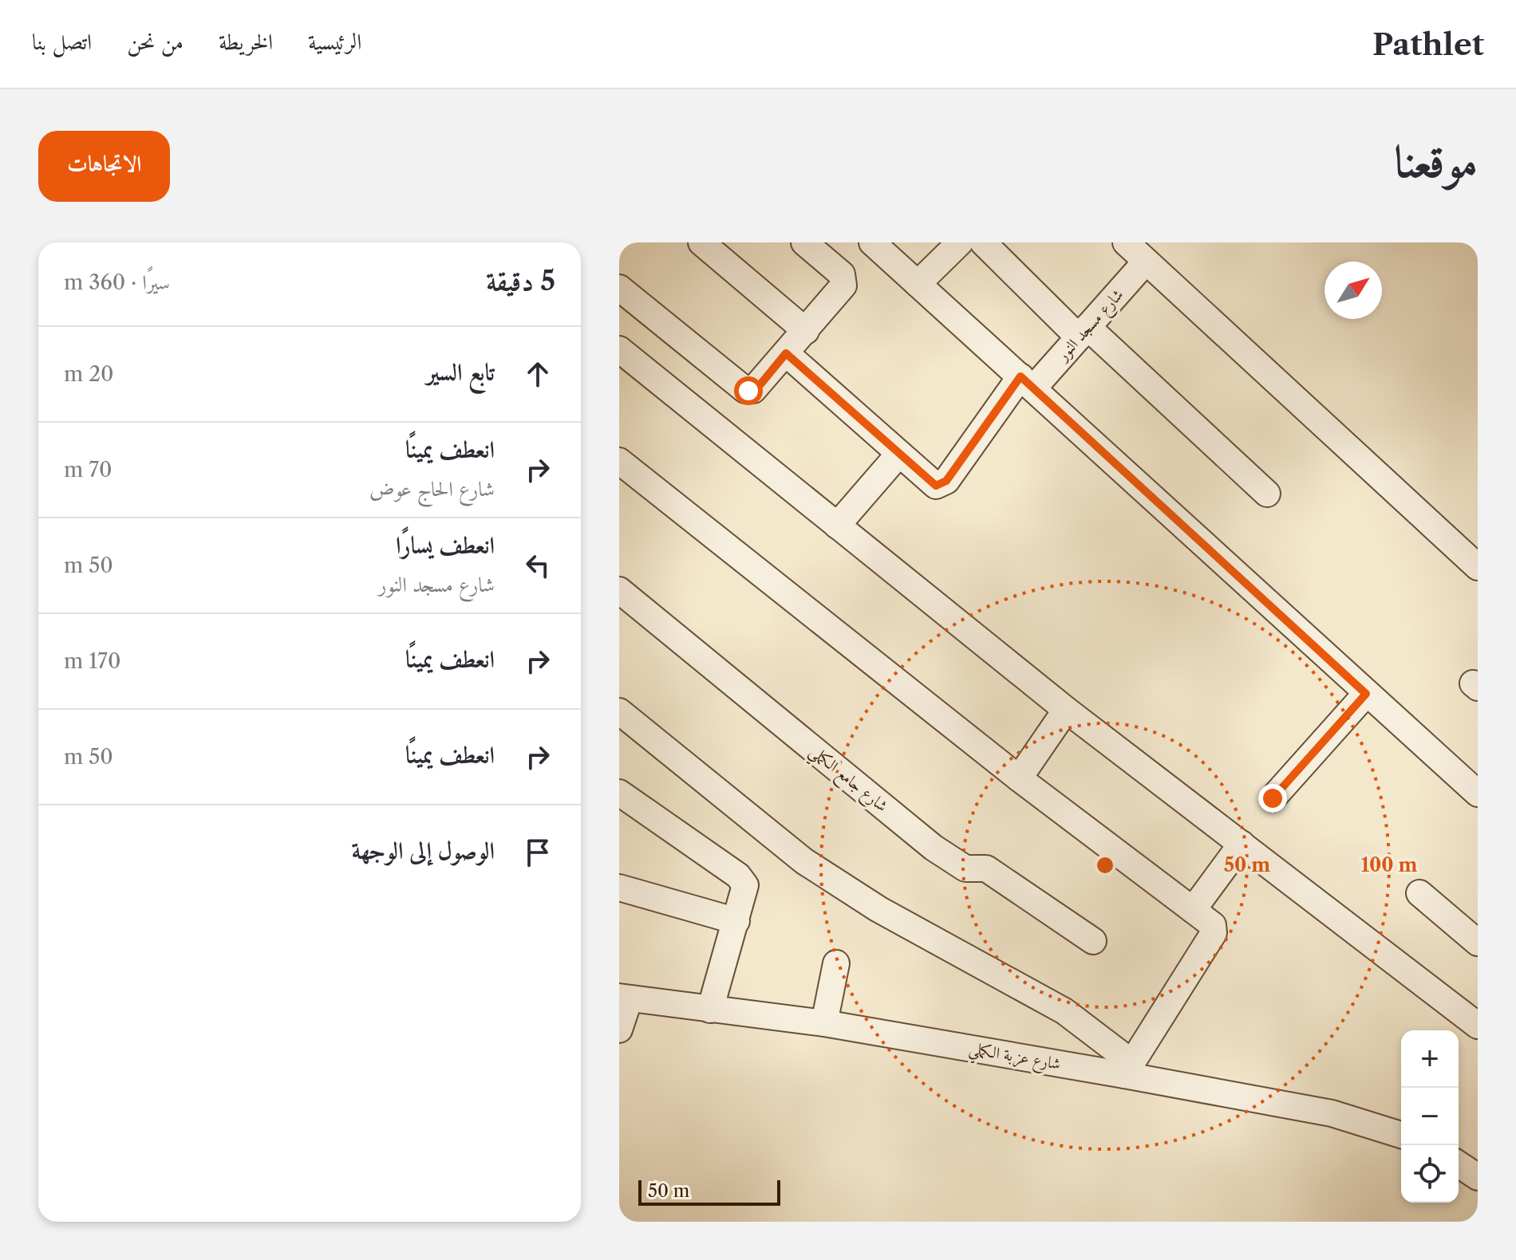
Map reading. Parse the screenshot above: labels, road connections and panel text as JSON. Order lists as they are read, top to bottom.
{
  "streets": {
    "street": ["شارع مسجد النور", "شارع جامع الكملي", "شارع عزبة الكملي"]
  },
  "scale_bar": "50 m",
  "north": "top right",
  "page": {
    "header": "Pathlet",
    "nav": [
      "الرئيسية",
      "الخريطة",
      "من نحن",
      "اتصل بنا"
    ],
    "title": "موقعنا",
    "buttons": "الاتجاهات",
    "heading": ["5 دقيقة", "سيرًا · 360 m"],
    "list": [
      ["تابع السير", "20 m"],
      ["انعطف يمينًا", "شارع الحاج عوض", "70 m"],
      ["انعطف يسارًا", "شارع مسجد النور", "50 m"],
      ["انعطف يمينًا", "170 m"],
      ["انعطف يمينًا", "50 m"],
      "الوصول إلى الوجهة"
    ],
    "map_buttons": ["+", "−"],
    "scale": "50 m"
  },
  "rings": ["50 m", "100 m"]
}
